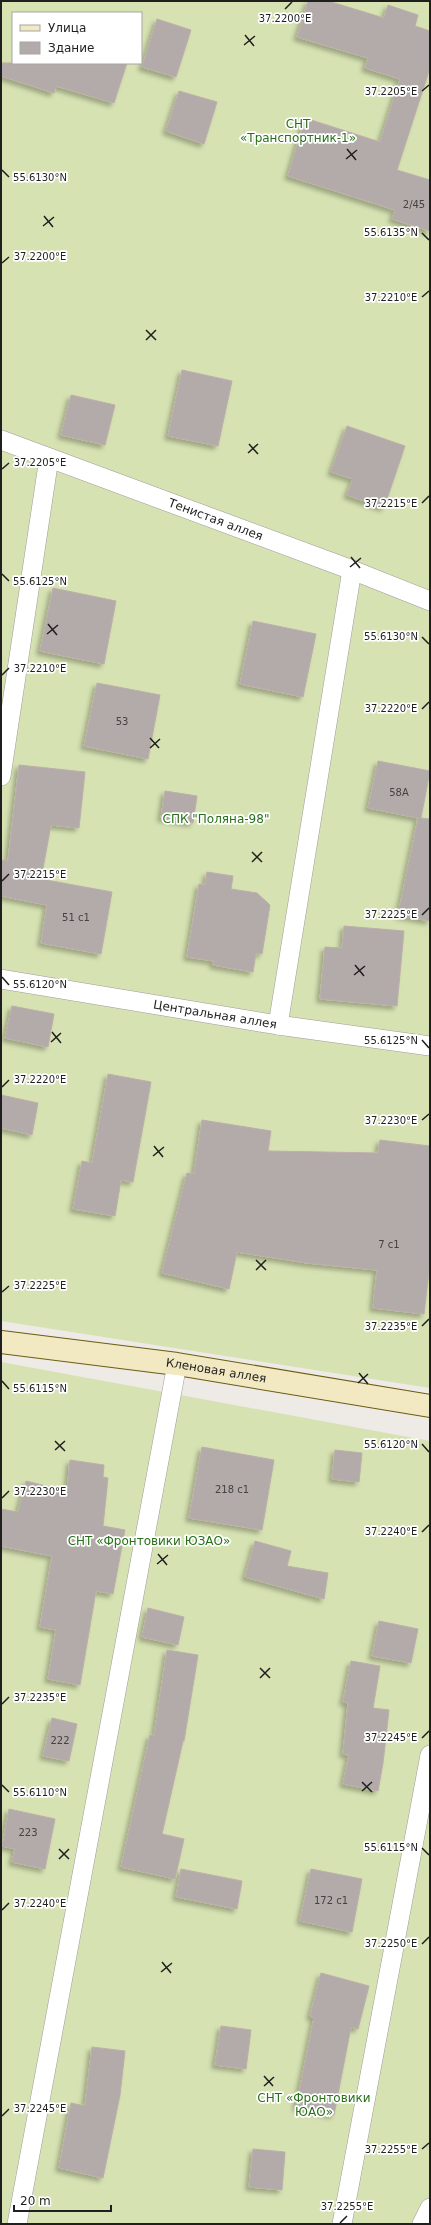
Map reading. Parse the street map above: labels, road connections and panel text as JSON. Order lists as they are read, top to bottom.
{
  "streets": {
    "street": ["Кленовая аллея"],
    "lane": ["Тенистая аллея", "Центральная аллея"]
  },
  "parks": [
    "СНТ «Транспортник-1»",
    "СПК \"Поляна-98\"",
    "СНТ «Фронтовики ЮЗАО»",
    "СНТ «Фронтовики ЮАО»"
  ],
  "house_numbers": [
    "2/45",
    "53",
    "58А",
    "51 с1",
    "7 с1",
    "218 с1",
    "222",
    "223",
    "172 с1"
  ],
  "legend": ["Улица", "Здание"],
  "scale_bar": "20 m",
  "coordinates": [
    "37.2200°E",
    "37.2205°E",
    "55.6130°N",
    "55.6135°N",
    "37.2210°E",
    "37.2215°E",
    "55.6125°N",
    "37.2220°E",
    "37.2225°E",
    "55.6120°N",
    "37.2230°E",
    "37.2235°E",
    "55.6115°N",
    "37.2240°E",
    "37.2245°E",
    "55.6110°N",
    "37.2250°E",
    "37.2255°E"
  ]
}
